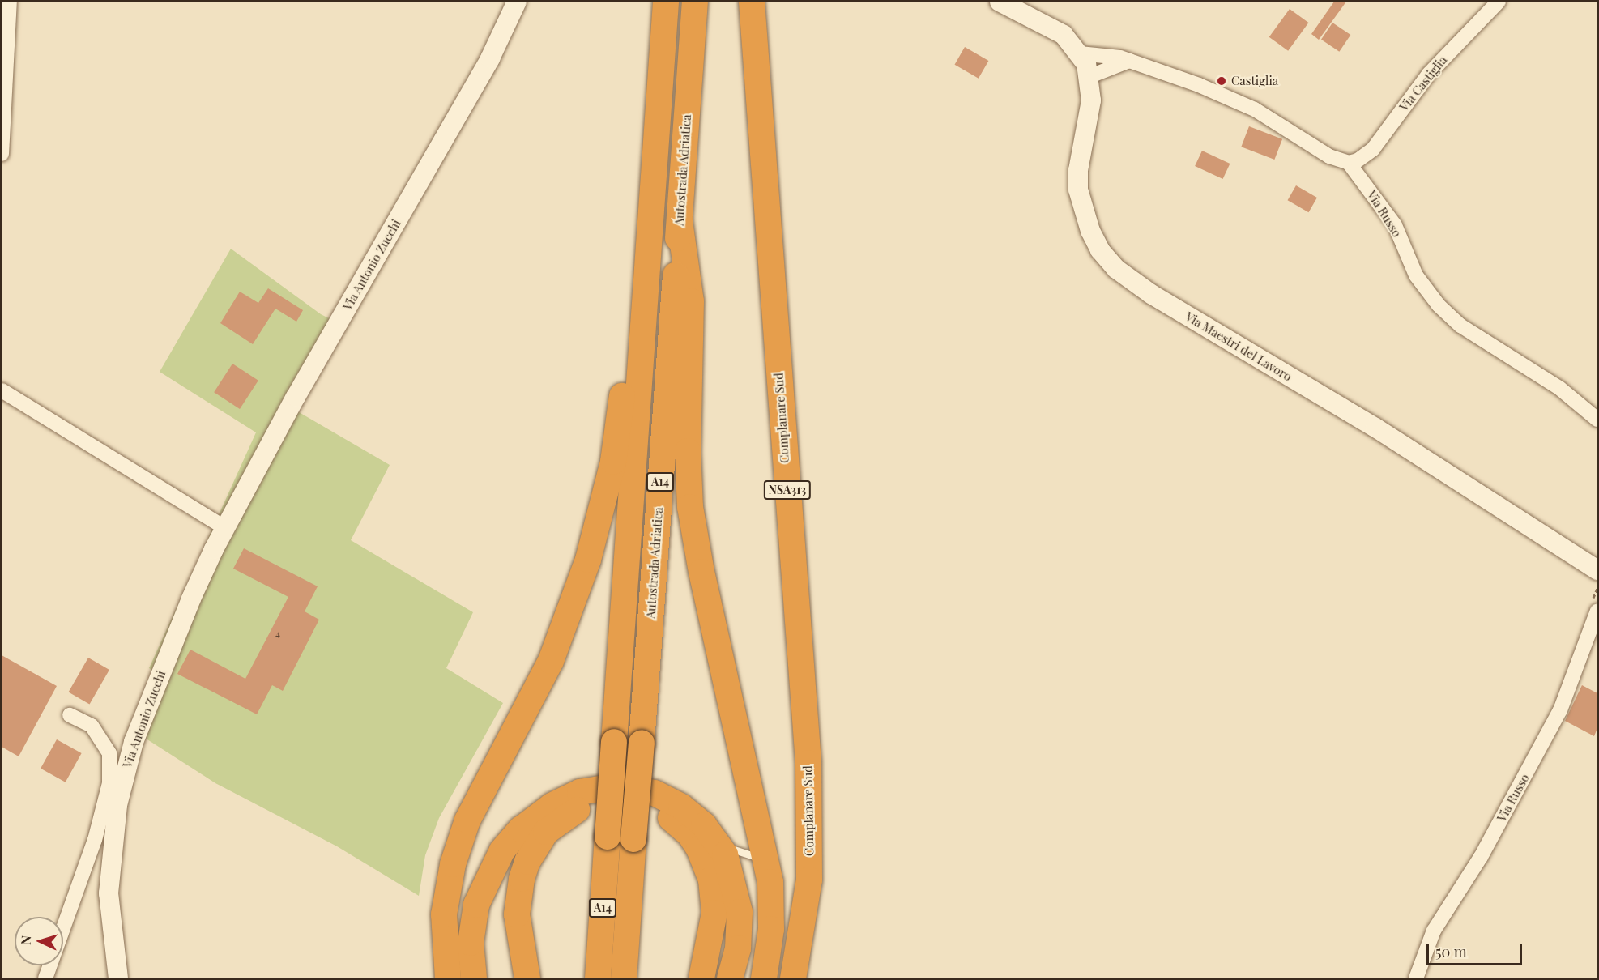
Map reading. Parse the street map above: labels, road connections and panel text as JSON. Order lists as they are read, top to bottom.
{
  "streets": {
    "highway": [
      "Autostrada Adriatica",
      "Complanare Sud",
      "A14",
      "NSA313"
    ],
    "main road": ["Via Antonio Zucchi", "Via Maestri del Lavoro"],
    "street": ["Via Castiglia", "Via Russo"]
  },
  "crossings": [
    ["Via Castiglia", "Via Russo"]
  ],
  "places": ["Castiglia"],
  "house_numbers": ["4"],
  "scale_bar": "50 m",
  "north": "left"
}
